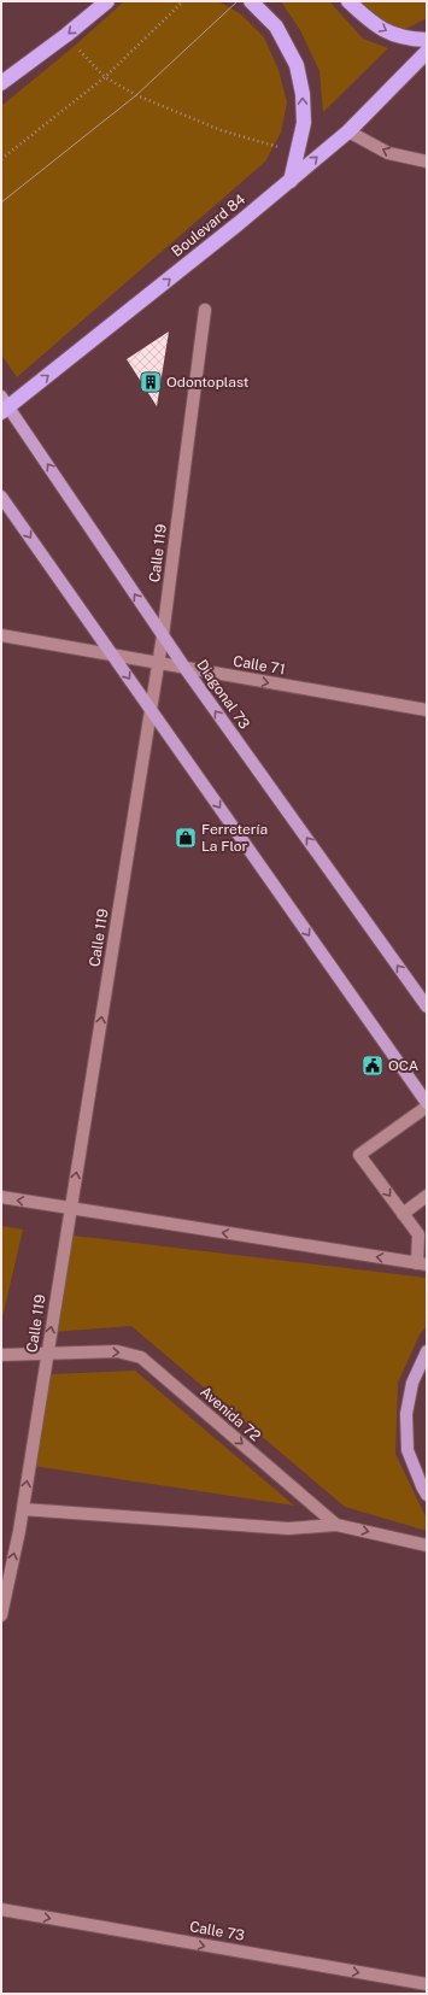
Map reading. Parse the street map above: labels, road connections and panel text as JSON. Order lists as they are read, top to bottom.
{
  "streets": {
    "highway": ["Boulevard 84"],
    "main road": ["Diagonal 73"],
    "street": [
      "Calle 119",
      "Calle 71",
      "Avenida 72",
      "Calle 73"
    ]
  },
  "crossings": [
    ["Boulevard 84", "Diagonal 73"],
    ["Calle 119", "Calle 71"],
    ["Calle 119", "Diagonal 73"],
    ["Calle 119", "Avenida 72"],
    ["Calle 71", "Diagonal 73"]
  ],
  "one_way": [
    "Boulevard 84",
    "Calle 119",
    "Calle 71",
    "Calle 73"
  ],
  "places": {
    "building": ["Odontoplast"],
    "shop": ["Ferretería La Flor"],
    "public building": ["OCA"]
  }
}
